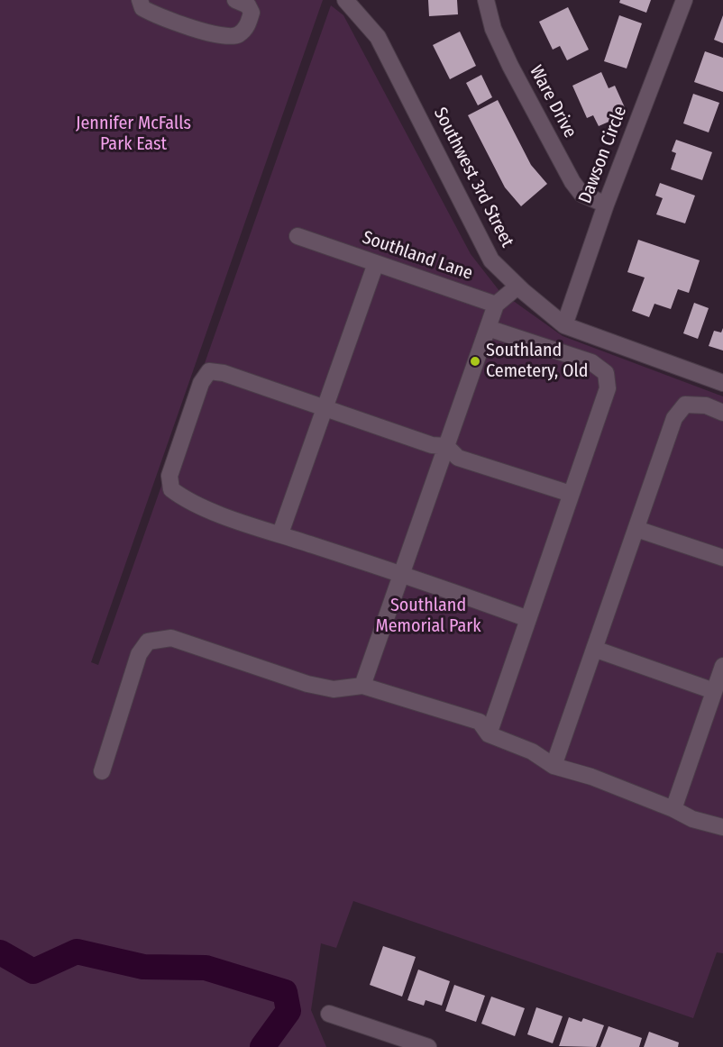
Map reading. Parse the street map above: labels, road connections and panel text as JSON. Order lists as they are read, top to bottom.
{
  "streets": {
    "street": [
      "Ware Drive",
      "Dawson Circle",
      "Southwest 3rd Street",
      "Southland Lane"
    ]
  },
  "crossings": [
    ["Ware Drive", "Dawson Circle"],
    ["Dawson Circle", "Southwest 3rd Street"]
  ],
  "parks": ["Jennifer McFalls Park East", "Southland Memorial Park"],
  "places": ["Southland Cemetery, Old"]
}
